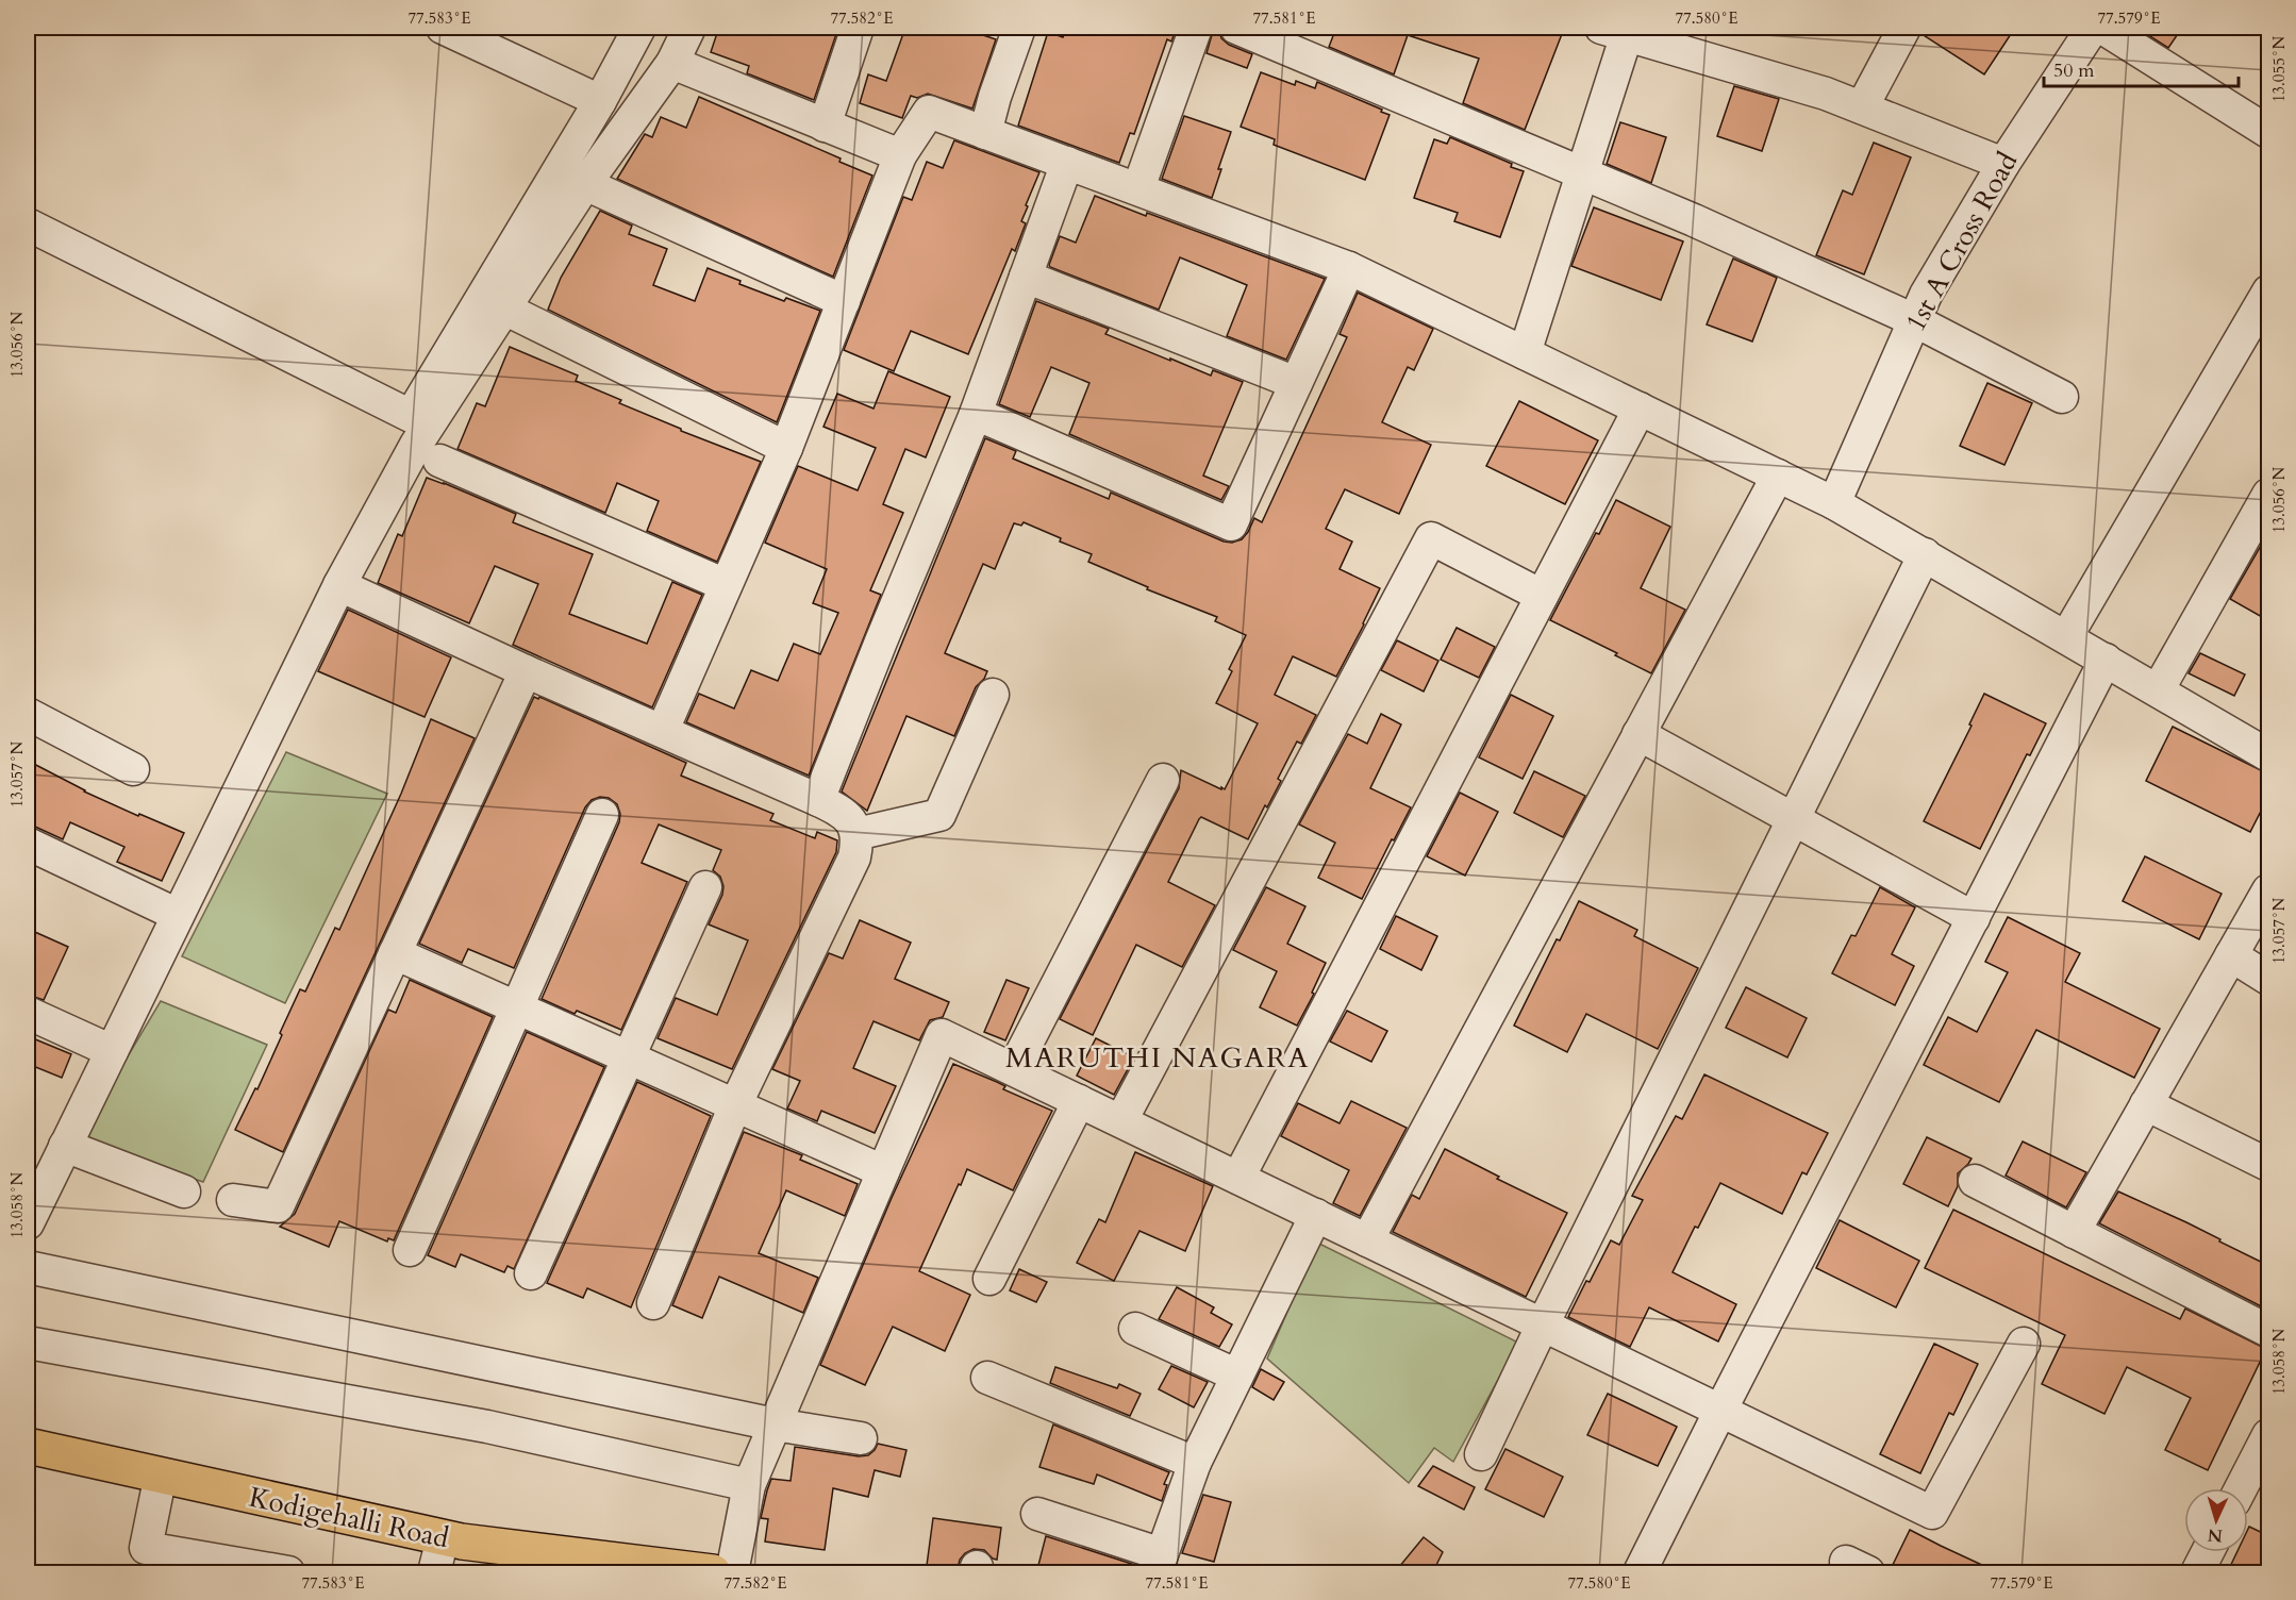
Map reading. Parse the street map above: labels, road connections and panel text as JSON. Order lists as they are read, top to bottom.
{
  "streets": {
    "main road": ["Kodigehalli Road"],
    "street": ["1st A Cross Road"]
  },
  "districts": ["MARUTHI NAGARA"],
  "scale_bar": "50 m",
  "north": "bottom",
  "coordinates": [
    "77.583°E",
    "77.582°E",
    "77.581°E",
    "77.580°E",
    "77.579°E",
    "13.055°N",
    "13.056°N",
    "13.057°N",
    "13.058°N"
  ]
}
